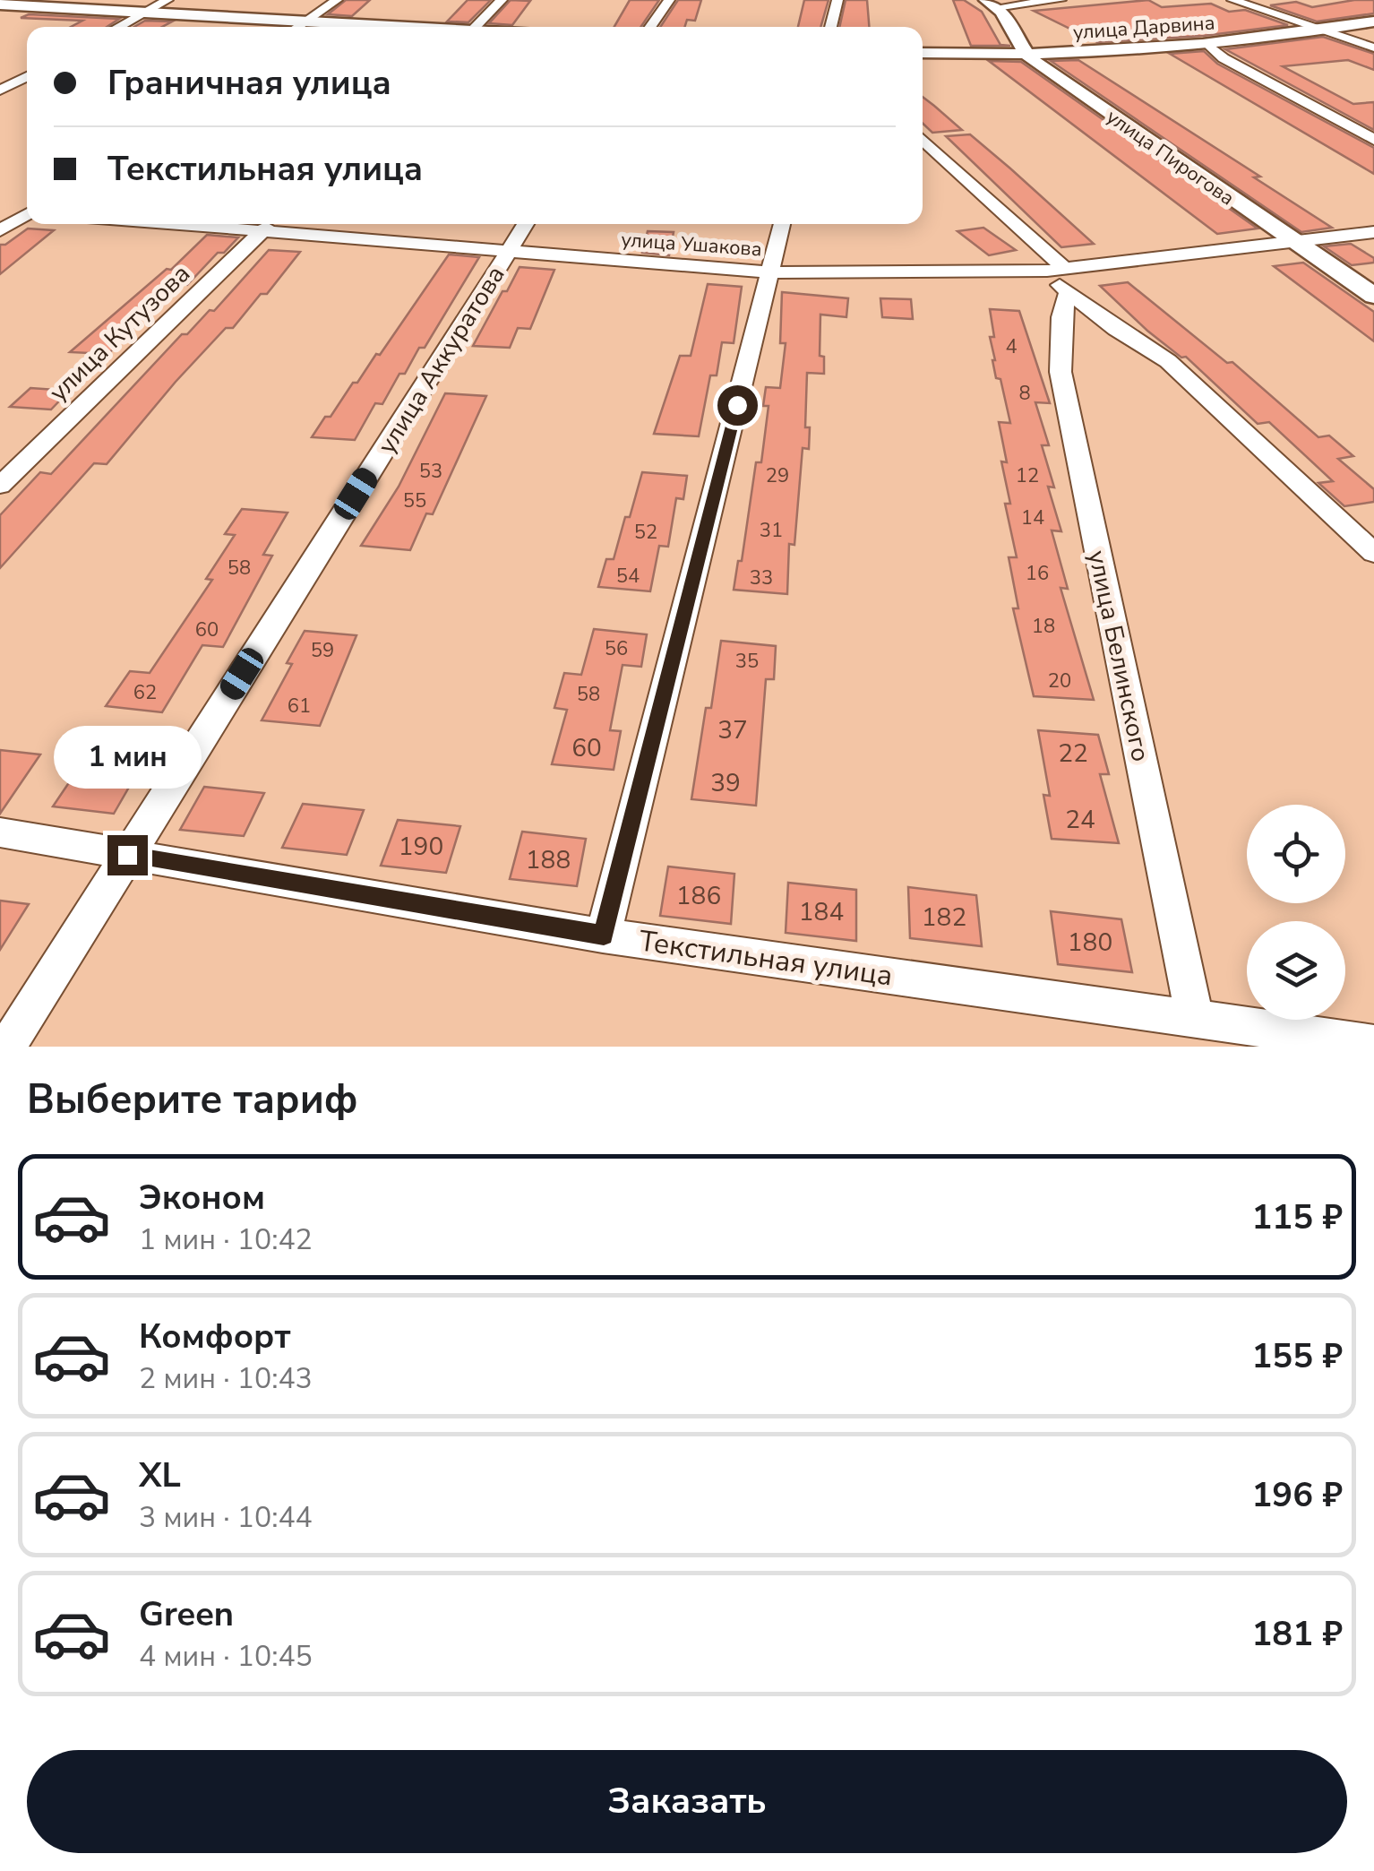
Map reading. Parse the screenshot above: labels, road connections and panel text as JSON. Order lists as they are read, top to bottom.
{
  "streets": {
    "street": [
      "улица Дарвина",
      "улица Пирогова",
      "улица Ушакова",
      "улица Кутузова",
      "улица Аккуратова",
      "улица Белинского",
      "Текстильная улица"
    ]
  },
  "crossings": [
    ["улица Дарвина", "улица Пирогова"],
    ["улица Пирогова", "улица Ушакова"],
    ["улица Ушакова", "улица Кутузова"],
    ["улица Ушакова", "улица Аккуратова"],
    ["улица Ушакова", "улица Белинского"],
    ["улица Аккуратова", "Текстильная улица"],
    ["улица Белинского", "Текстильная улица"]
  ],
  "house_numbers": [
    "4",
    "8",
    "53",
    "29",
    "12",
    "55",
    "14",
    "31",
    "52",
    "58",
    "16",
    "54",
    "33",
    "18",
    "60",
    "56",
    "59",
    "35",
    "20",
    "62",
    "58",
    "61",
    "37",
    "60",
    "22",
    "39",
    "24",
    "190",
    "188",
    "186",
    "184",
    "182",
    "180"
  ],
  "page": {
    "banner": ["Граничная улица", "Текстильная улица"],
    "bubble": "1 мин",
    "heading": "Выберите тариф",
    "list": [
      {
        "name": "Эконом",
        "note": "1 мин · 10:42",
        "value": "115 ₽"
      },
      {
        "name": "Комфорт",
        "note": "2 мин · 10:43",
        "value": "155 ₽"
      },
      {
        "name": "XL",
        "note": "3 мин · 10:44",
        "value": "196 ₽"
      },
      {
        "name": "Green",
        "note": "4 мин · 10:45",
        "value": "181 ₽"
      }
    ],
    "buttons": "Заказать"
  }
}
